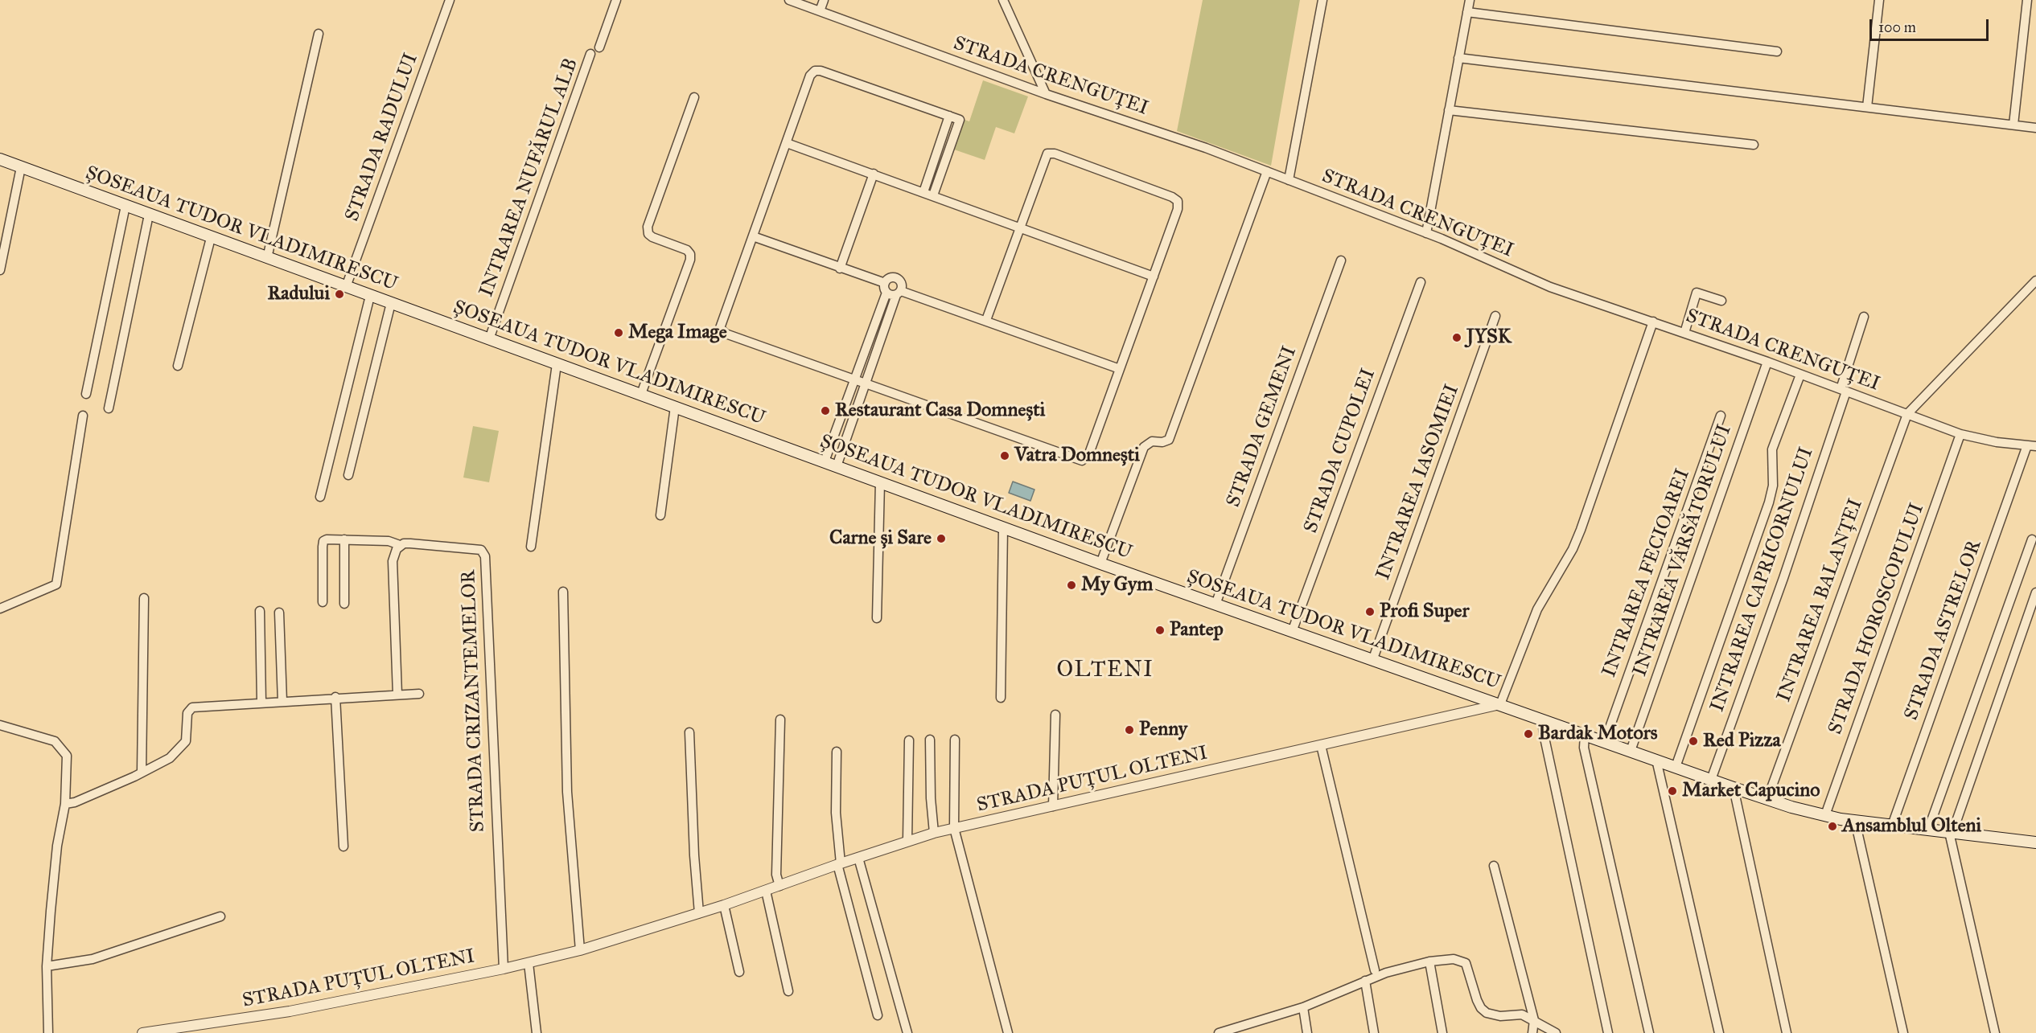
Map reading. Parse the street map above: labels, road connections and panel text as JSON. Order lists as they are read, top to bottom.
{
  "streets": {
    "main road": ["ȘOSEAUA TUDOR VLADIMIRESCU"],
    "street": [
      "STRADA CRENGUȚEI",
      "STRADA RADULUI",
      "INTRAREA NUFĂRUL ALB",
      "STRADA GEMENI",
      "STRADA CUPOLEI",
      "INTRAREA IASOMIEI",
      "INTRAREA VĂRSĂTORULUI",
      "INTRAREA FECIOAREI",
      "INTRAREA CAPRICORNULUI",
      "INTRAREA BALANȚEI",
      "STRADA HOROSCOPULUI",
      "STRADA ASTRELOR",
      "STRADA CRIZANTEMELOR",
      "STRADA PUȚUL OLTENI"
    ]
  },
  "crossings": [
    ["STRADA CRENGUȚEI", "INTRAREA VĂRSĂTORULUI"],
    ["STRADA CRENGUȚEI", "INTRAREA CAPRICORNULUI"],
    ["STRADA CRENGUȚEI", "INTRAREA BALANȚEI"],
    ["STRADA CRENGUȚEI", "STRADA HOROSCOPULUI"],
    ["STRADA CRENGUȚEI", "STRADA ASTRELOR"],
    ["STRADA RADULUI", "ȘOSEAUA TUDOR VLADIMIRESCU"],
    ["INTRAREA NUFĂRUL ALB", "ȘOSEAUA TUDOR VLADIMIRESCU"],
    ["ȘOSEAUA TUDOR VLADIMIRESCU", "STRADA GEMENI"],
    ["ȘOSEAUA TUDOR VLADIMIRESCU", "STRADA CUPOLEI"],
    ["ȘOSEAUA TUDOR VLADIMIRESCU", "INTRAREA IASOMIEI"],
    ["ȘOSEAUA TUDOR VLADIMIRESCU", "INTRAREA VĂRSĂTORULUI"],
    ["ȘOSEAUA TUDOR VLADIMIRESCU", "INTRAREA FECIOAREI"],
    ["ȘOSEAUA TUDOR VLADIMIRESCU", "INTRAREA CAPRICORNULUI"],
    ["ȘOSEAUA TUDOR VLADIMIRESCU", "INTRAREA BALANȚEI"],
    ["ȘOSEAUA TUDOR VLADIMIRESCU", "STRADA HOROSCOPULUI"],
    ["ȘOSEAUA TUDOR VLADIMIRESCU", "STRADA ASTRELOR"],
    ["ȘOSEAUA TUDOR VLADIMIRESCU", "STRADA PUȚUL OLTENI"],
    ["STRADA CRIZANTEMELOR", "STRADA PUȚUL OLTENI"]
  ],
  "districts": ["OLTENI"],
  "places": [
    "Radului",
    "Mega Image",
    "JYSK",
    "Restaurant Casa Domnești",
    "Vatra Domnești",
    "Carne și Sare",
    "My Gym",
    "Profi Super",
    "Pantep",
    "Penny",
    "Bardak Motors",
    "Red Pizza",
    "Market Capucino",
    "Ansamblul Olteni"
  ],
  "scale_bar": "100 m"
}
